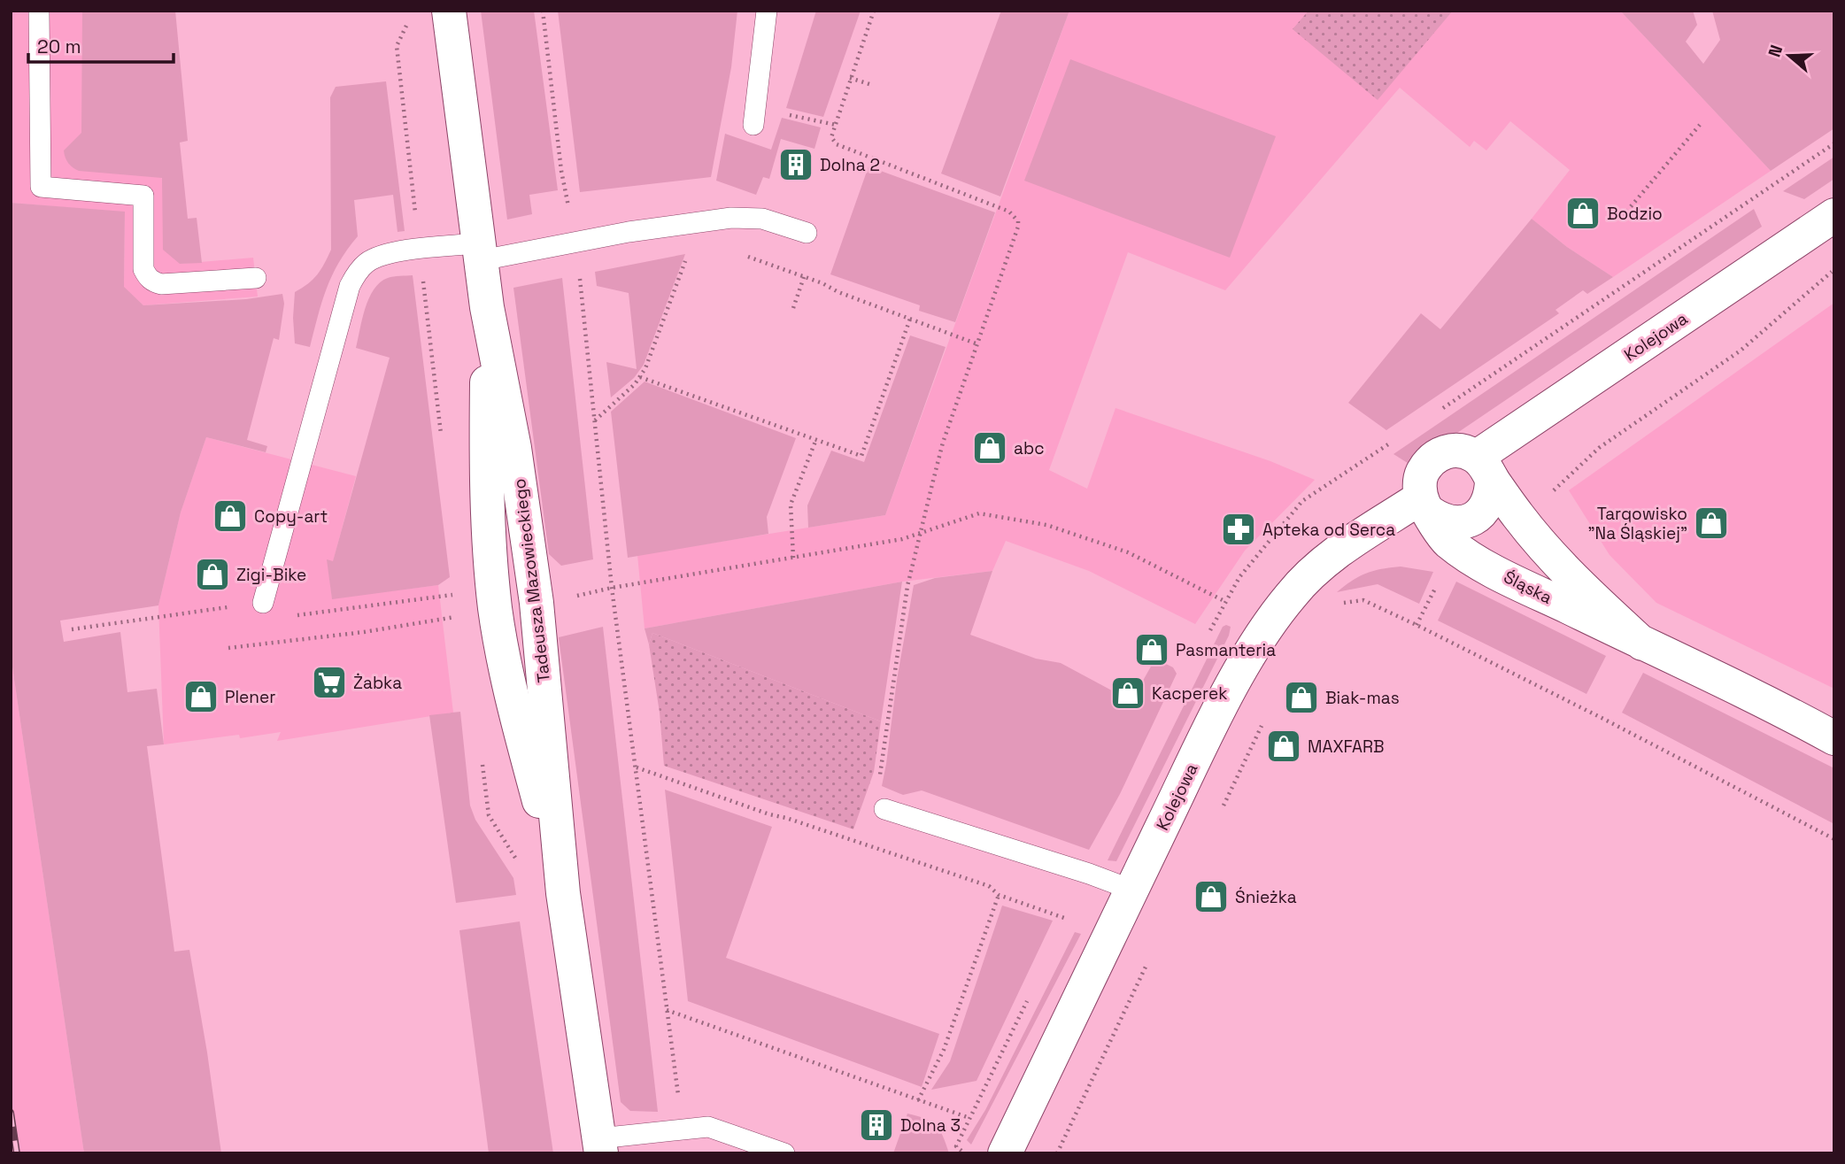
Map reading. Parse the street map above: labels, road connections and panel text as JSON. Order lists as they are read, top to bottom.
{
  "streets": {
    "street": ["Kolejowa", "Tadeusza Mazowieckiego", "Śląska"]
  },
  "crossings": [
    ["Kolejowa", "Śląska"]
  ],
  "places": {
    "building": ["Dolna 2", "Dolna 3"],
    "shop": [
      "Bodzio",
      "abc",
      "Copy-art",
      "Targowisko \"Na Śląskiej\"",
      "Zigi-Bike",
      "Pasmanteria",
      "Kacperek",
      "Plener",
      "Biak-mas",
      "MAXFARB",
      "Śnieżka"
    ],
    "pharmacy": ["Apteka od Serca"],
    "supermarket": ["Żabka"]
  },
  "scale_bar": "20 m",
  "north": "left"
}
